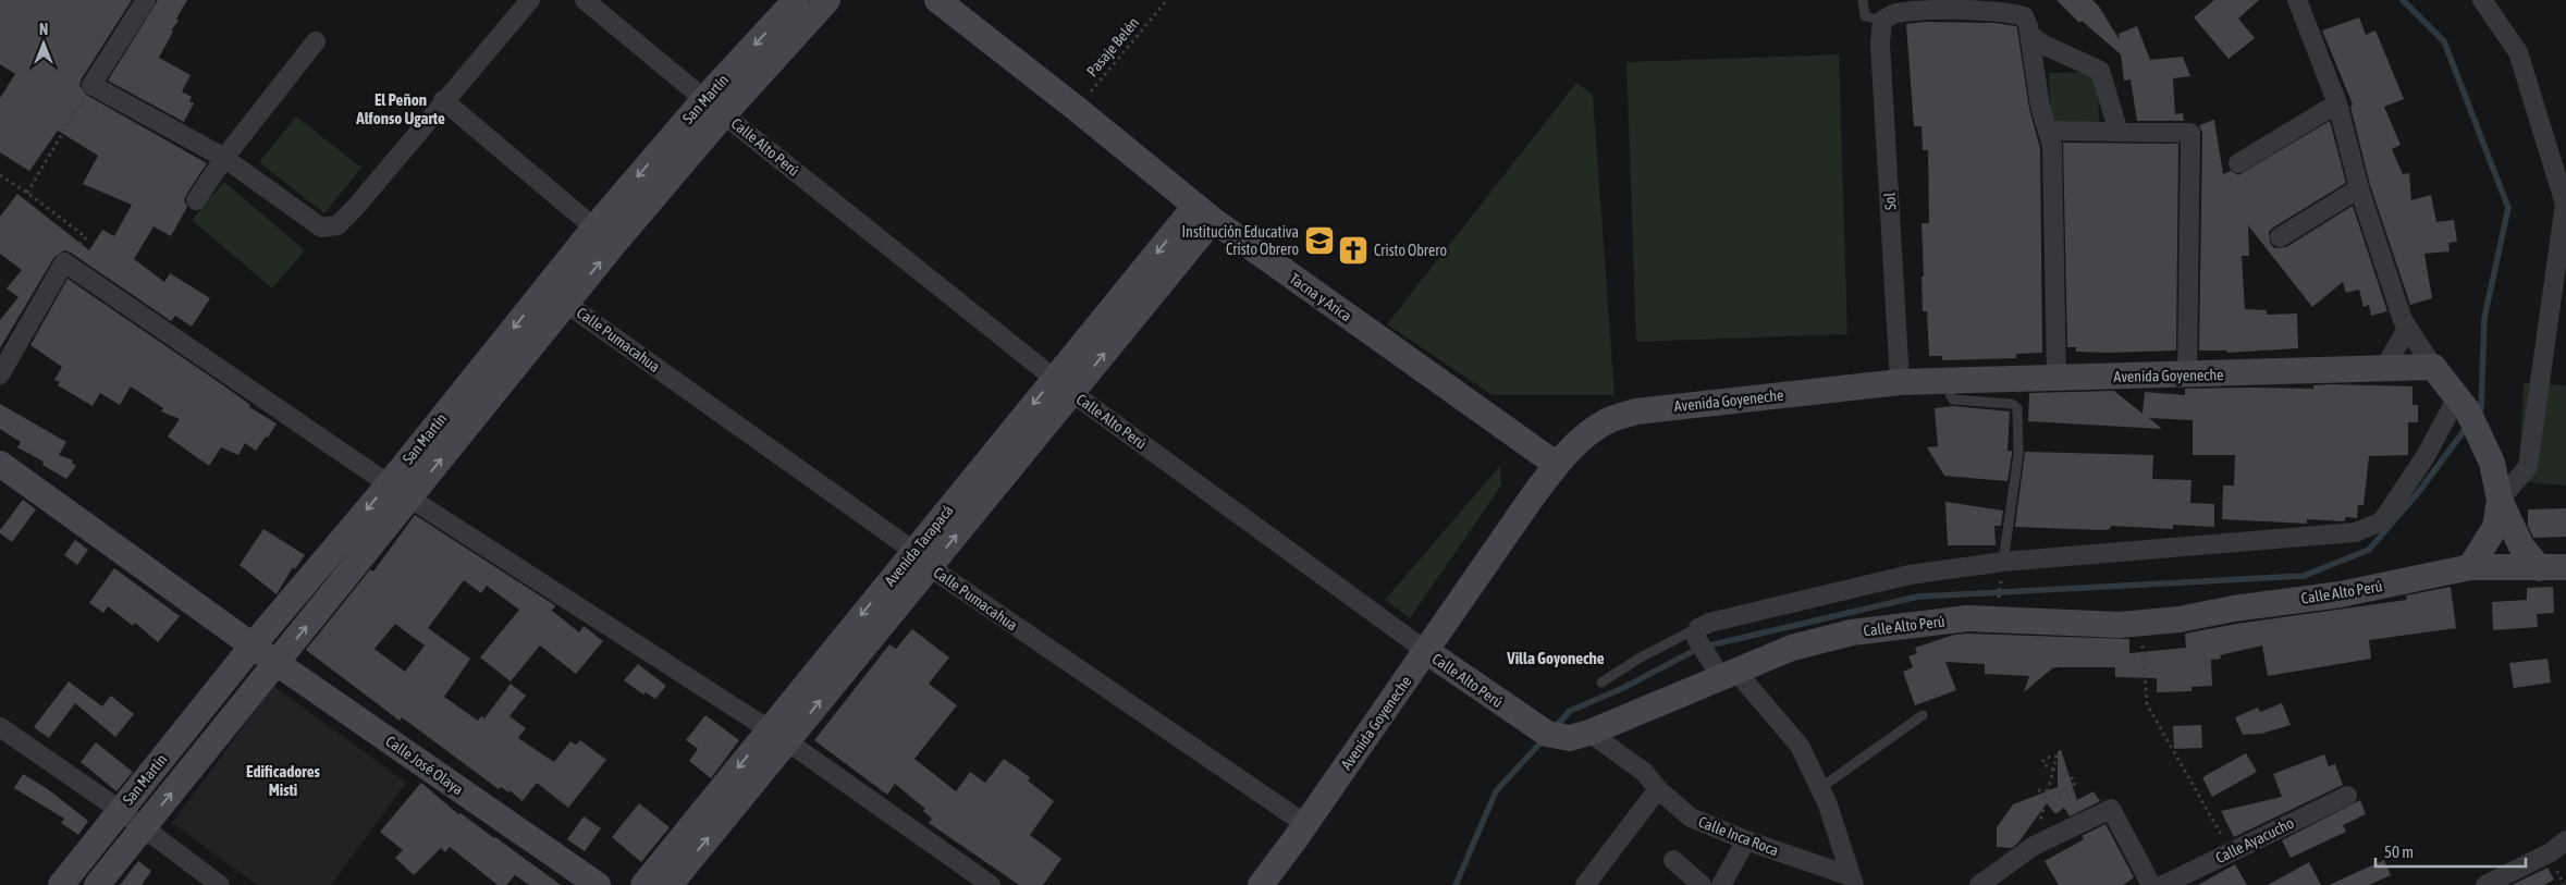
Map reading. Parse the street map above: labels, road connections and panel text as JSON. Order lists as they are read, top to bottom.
{
  "streets": {
    "street": [
      "San Martín",
      "Calle Alto Perú",
      "Sol",
      "Tacna y Arica",
      "Calle Pumacahua",
      "Avenida Goyeneche",
      "Avenida Tarapacá",
      "Calle José Olaya",
      "Calle Inca Roca",
      "Calle Ayacucho"
    ],
    "path": ["Pasaje Belén"]
  },
  "crossings": [
    ["Pasaje Belén", "Tacna y Arica"],
    ["San Martín", "Calle Alto Perú"],
    ["San Martín", "Calle Pumacahua"],
    ["San Martín", "Calle José Olaya"],
    ["Calle Alto Perú", "Avenida Goyeneche"],
    ["Calle Alto Perú", "Avenida Tarapacá"],
    ["Calle Alto Perú", "Calle Inca Roca"],
    ["Sol", "Avenida Goyeneche"],
    ["Tacna y Arica", "Avenida Goyeneche"],
    ["Tacna y Arica", "Avenida Tarapacá"],
    ["Calle Pumacahua", "Avenida Goyeneche"],
    ["Calle Pumacahua", "Avenida Tarapacá"]
  ],
  "districts": ["El Peñon Alfonso Ugarte", "Villa Goyoneche", "Edificadores Misti"],
  "places": {
    "school or university": ["Institución Educativa Cristo Obrero"],
    "church": ["Cristo Obrero"]
  },
  "scale_bar": "50 m",
  "north": "top"
}
